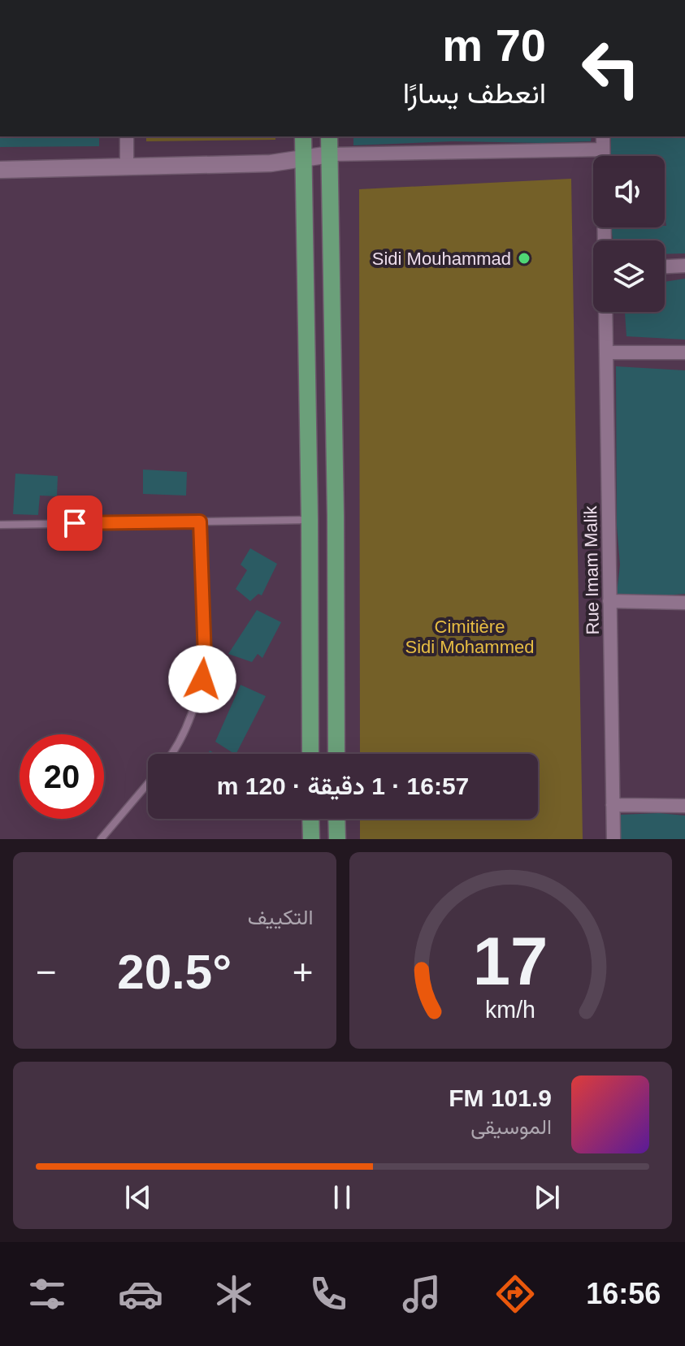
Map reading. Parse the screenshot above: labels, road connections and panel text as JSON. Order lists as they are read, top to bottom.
{
  "streets": {
    "street": ["Rue Imam Malik"]
  },
  "parks": ["Cimitière Sidi Mohammed"],
  "places": ["Sidi Mouhammad"],
  "page": {
    "turn": ["70 m", "انعطف يسارًا"],
    "limit": "20",
    "trip": "16:57 · 1 دقيقة · 120 m",
    "tile": "التكييف",
    "heat": ["−", "20.5°", "+"],
    "song": ["101.9 FM", "الموسيقى"],
    "tabs": "16:56",
    "gauge": ["17", "km/h"]
  }
}
